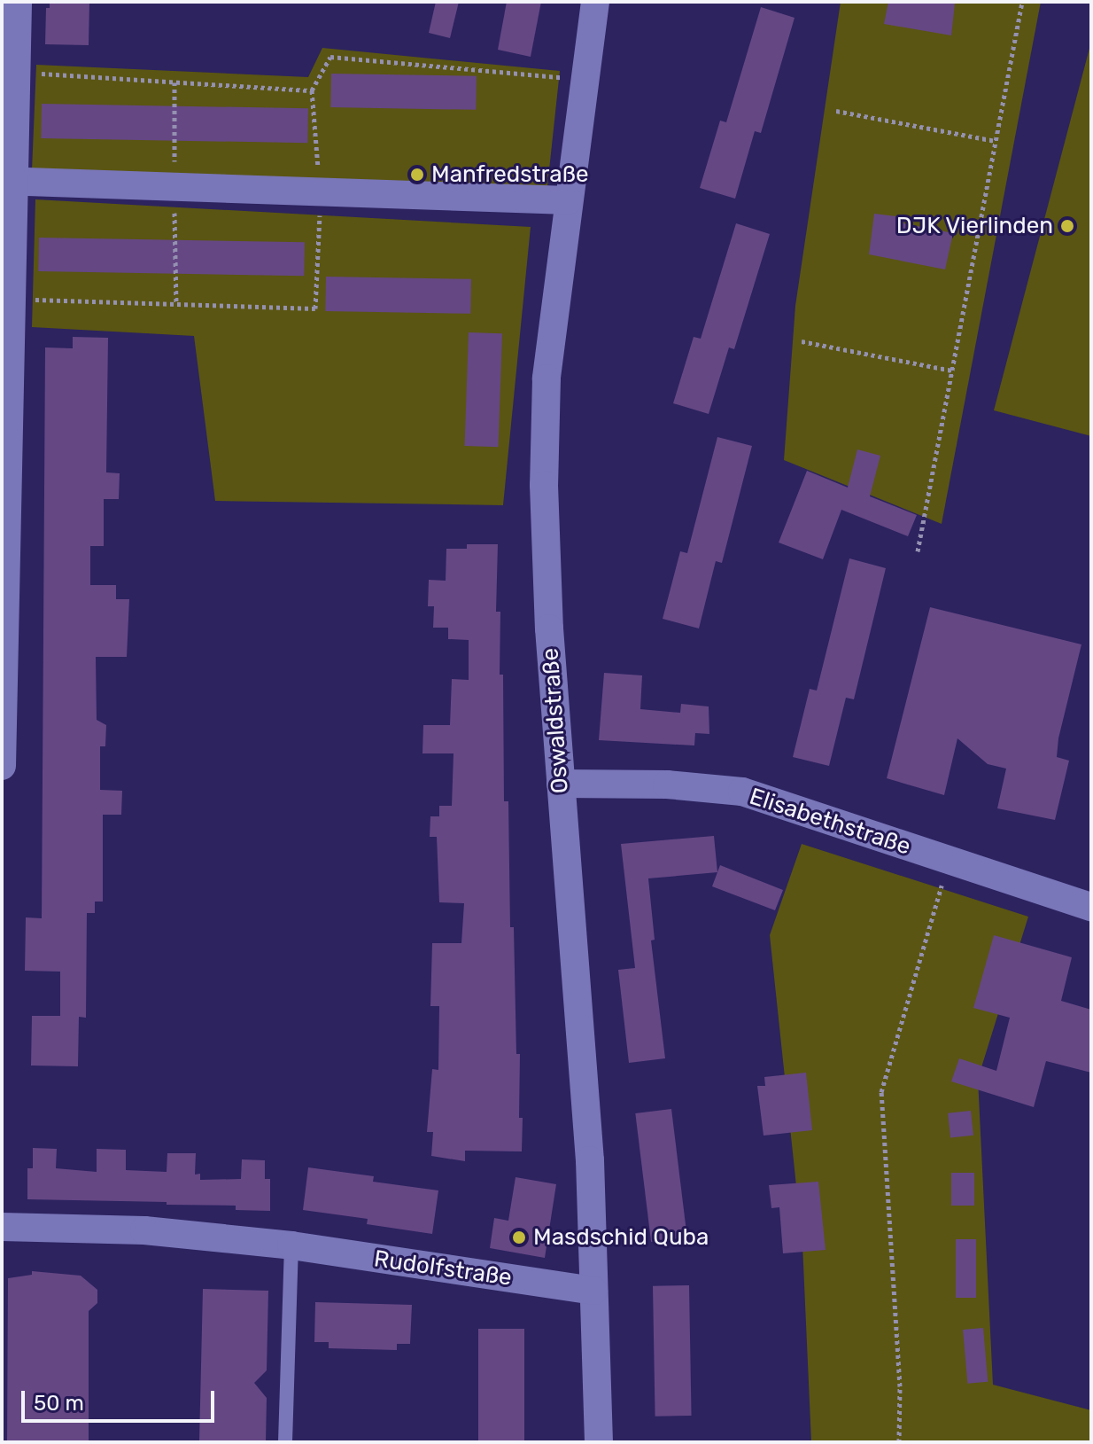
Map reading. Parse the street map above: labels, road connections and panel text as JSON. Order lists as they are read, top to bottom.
{
  "streets": {
    "street": ["Oswaldstraße", "Elisabethstraße", "Rudolfstraße"]
  },
  "crossings": [
    ["Oswaldstraße", "Elisabethstraße"],
    ["Oswaldstraße", "Rudolfstraße"]
  ],
  "places": ["Manfredstraße", "DJK Vierlinden", "Masdschid Quba"],
  "scale_bar": "50 m"
}
